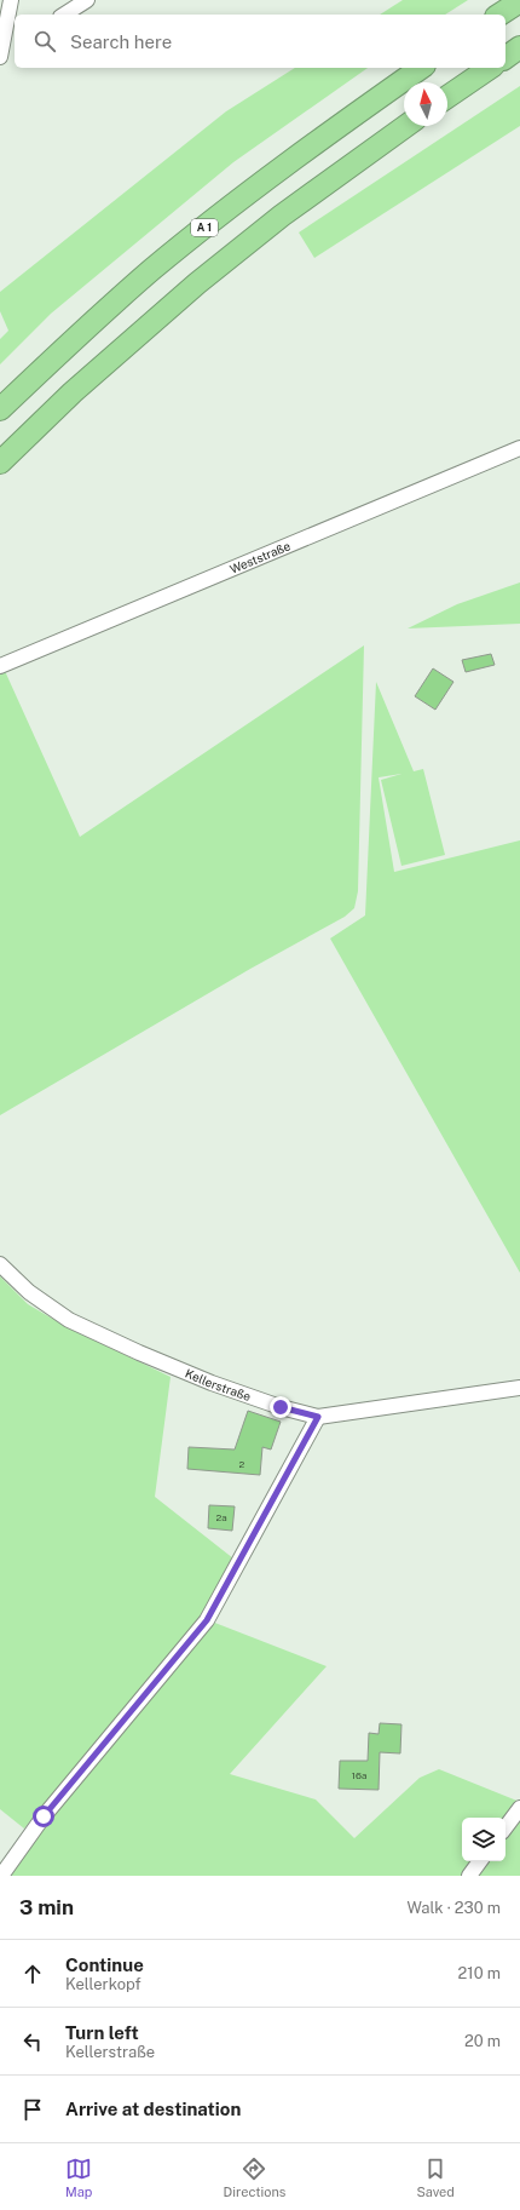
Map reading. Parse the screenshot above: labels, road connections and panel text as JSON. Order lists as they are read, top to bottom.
{
  "streets": {
    "highway": ["A 1"],
    "street": ["Weststraße", "Kellerstraße"]
  },
  "house_numbers": ["2", "2a", "16a"],
  "north": "top",
  "page": {
    "search": "Search here",
    "heading": ["3 min", "Walk · 230 m"],
    "list": [
      ["Continue", "Kellerkopf", "210 m"],
      ["Turn left", "Kellerstraße", "20 m"],
      "Arrive at destination"
    ],
    "nav": ["Map", "Directions", "Saved"]
  }
}
